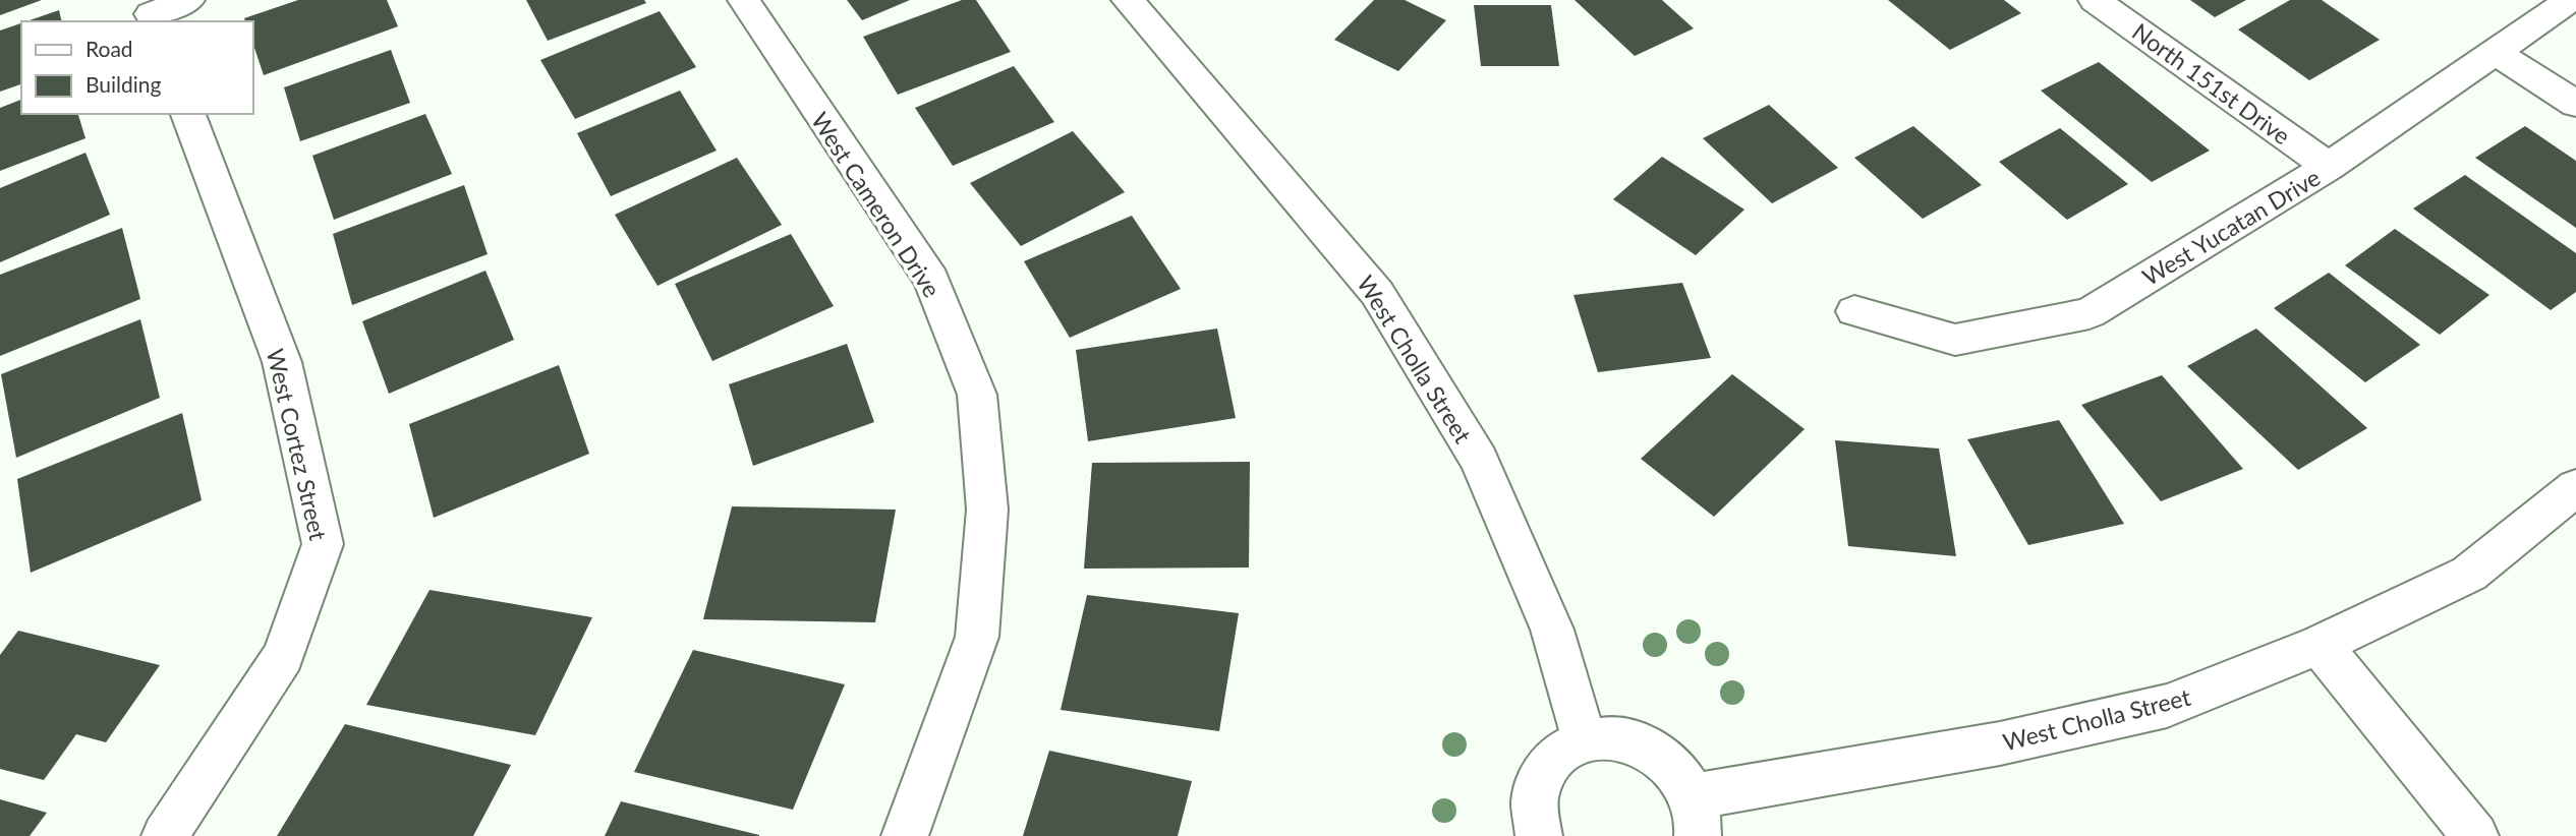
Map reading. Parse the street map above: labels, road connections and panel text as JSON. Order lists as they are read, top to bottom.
{
  "streets": {
    "street": [
      "North 151st Drive",
      "West Cameron Drive",
      "West Yucatan Drive",
      "West Cholla Street",
      "West Cortez Street"
    ]
  },
  "crossings": [
    ["North 151st Drive", "West Yucatan Drive"]
  ],
  "legend": ["Road", "Building"]
}
